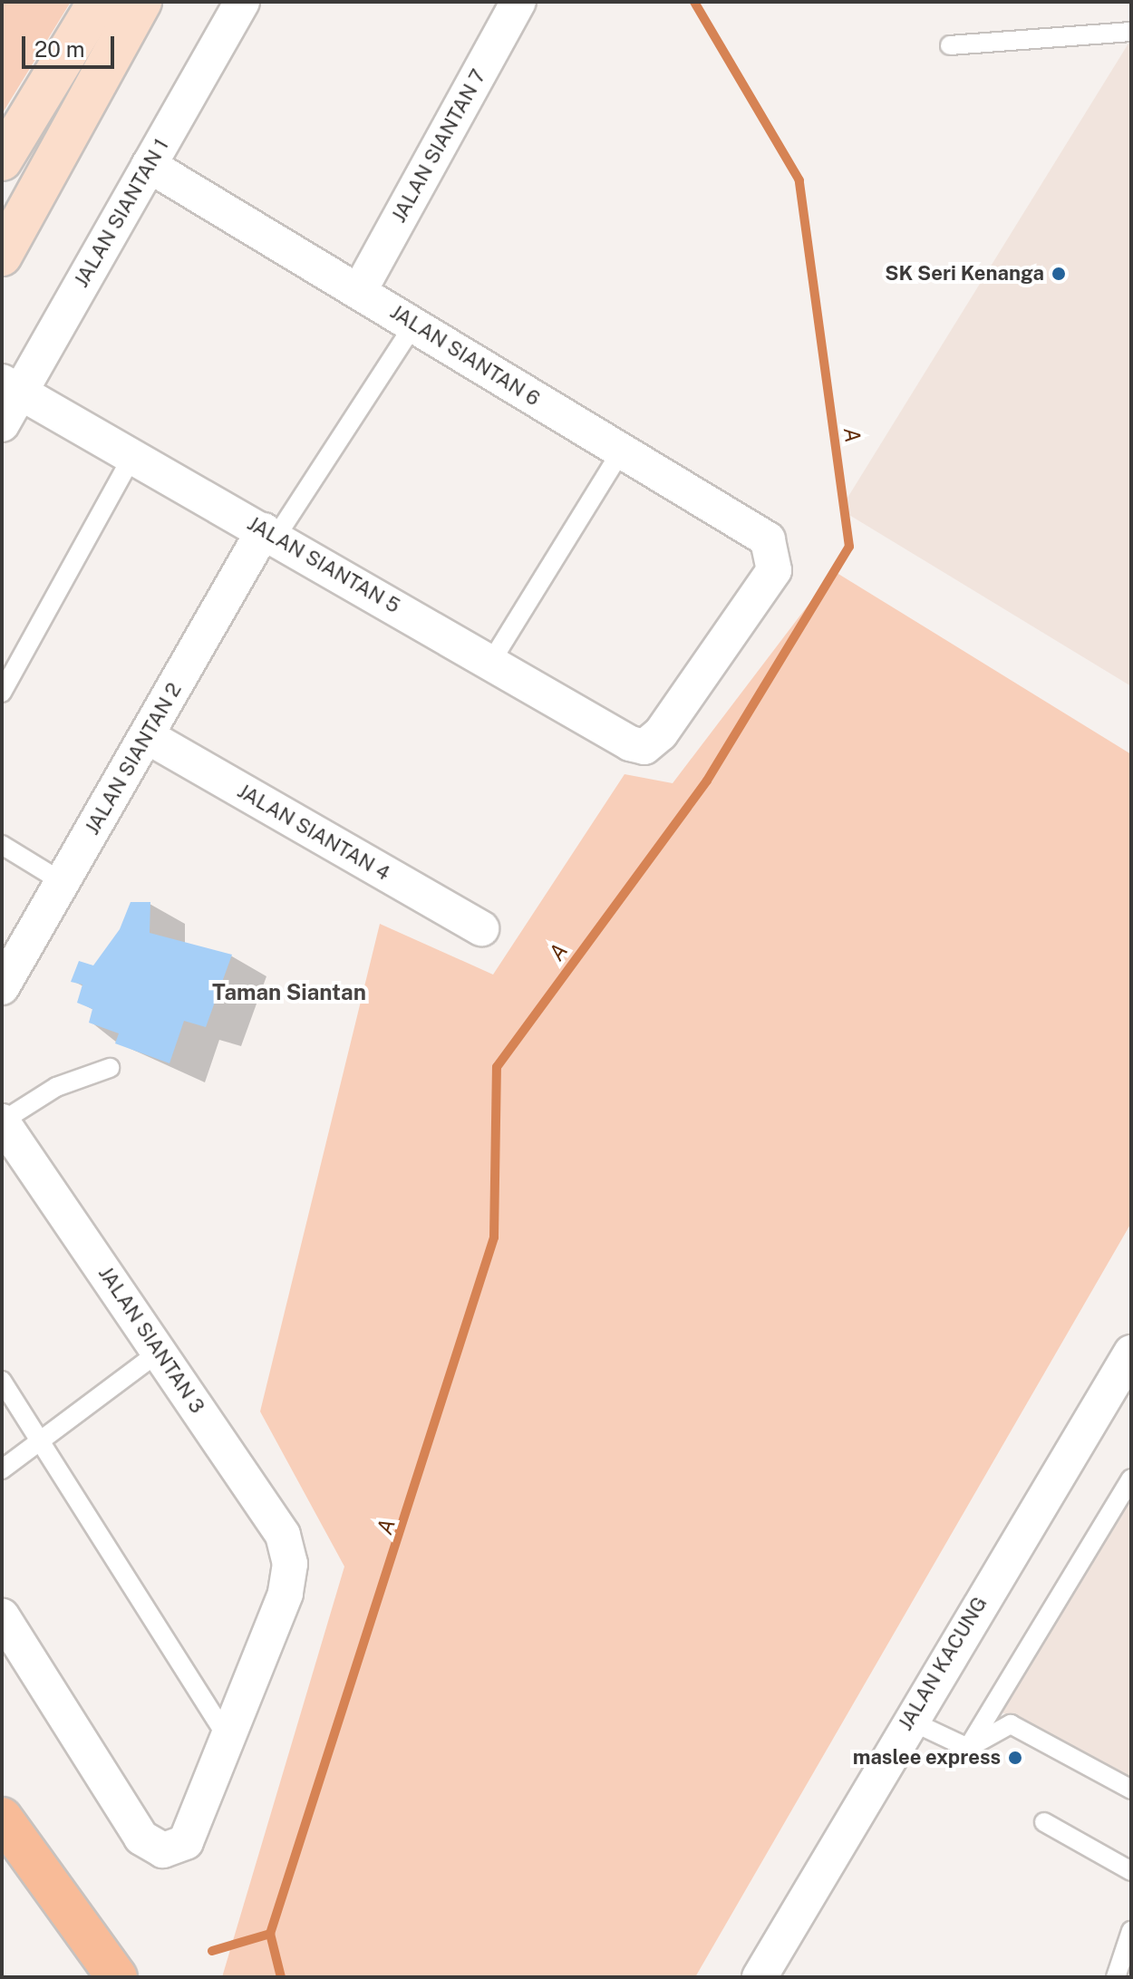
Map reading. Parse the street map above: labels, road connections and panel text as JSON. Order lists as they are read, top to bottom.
{
  "streets": {
    "street": [
      "JALAN SIANTAN 7",
      "JALAN SIANTAN 1",
      "JALAN SIANTAN 6",
      "JALAN SIANTAN 5",
      "JALAN SIANTAN 2",
      "JALAN SIANTAN 4",
      "JALAN SIANTAN 3",
      "JALAN KACUNG"
    ]
  },
  "crossings": [
    ["JALAN SIANTAN 7", "JALAN SIANTAN 6"],
    ["JALAN SIANTAN 1", "JALAN SIANTAN 6"],
    ["JALAN SIANTAN 1", "JALAN SIANTAN 5"],
    ["JALAN SIANTAN 6", "JALAN SIANTAN 5"],
    ["JALAN SIANTAN 5", "JALAN SIANTAN 2"],
    ["JALAN SIANTAN 2", "JALAN SIANTAN 4"]
  ],
  "districts": ["Taman Siantan"],
  "water": ["A"],
  "places": ["SK Seri Kenanga", "maslee express"],
  "scale_bar": "20 m"
}
